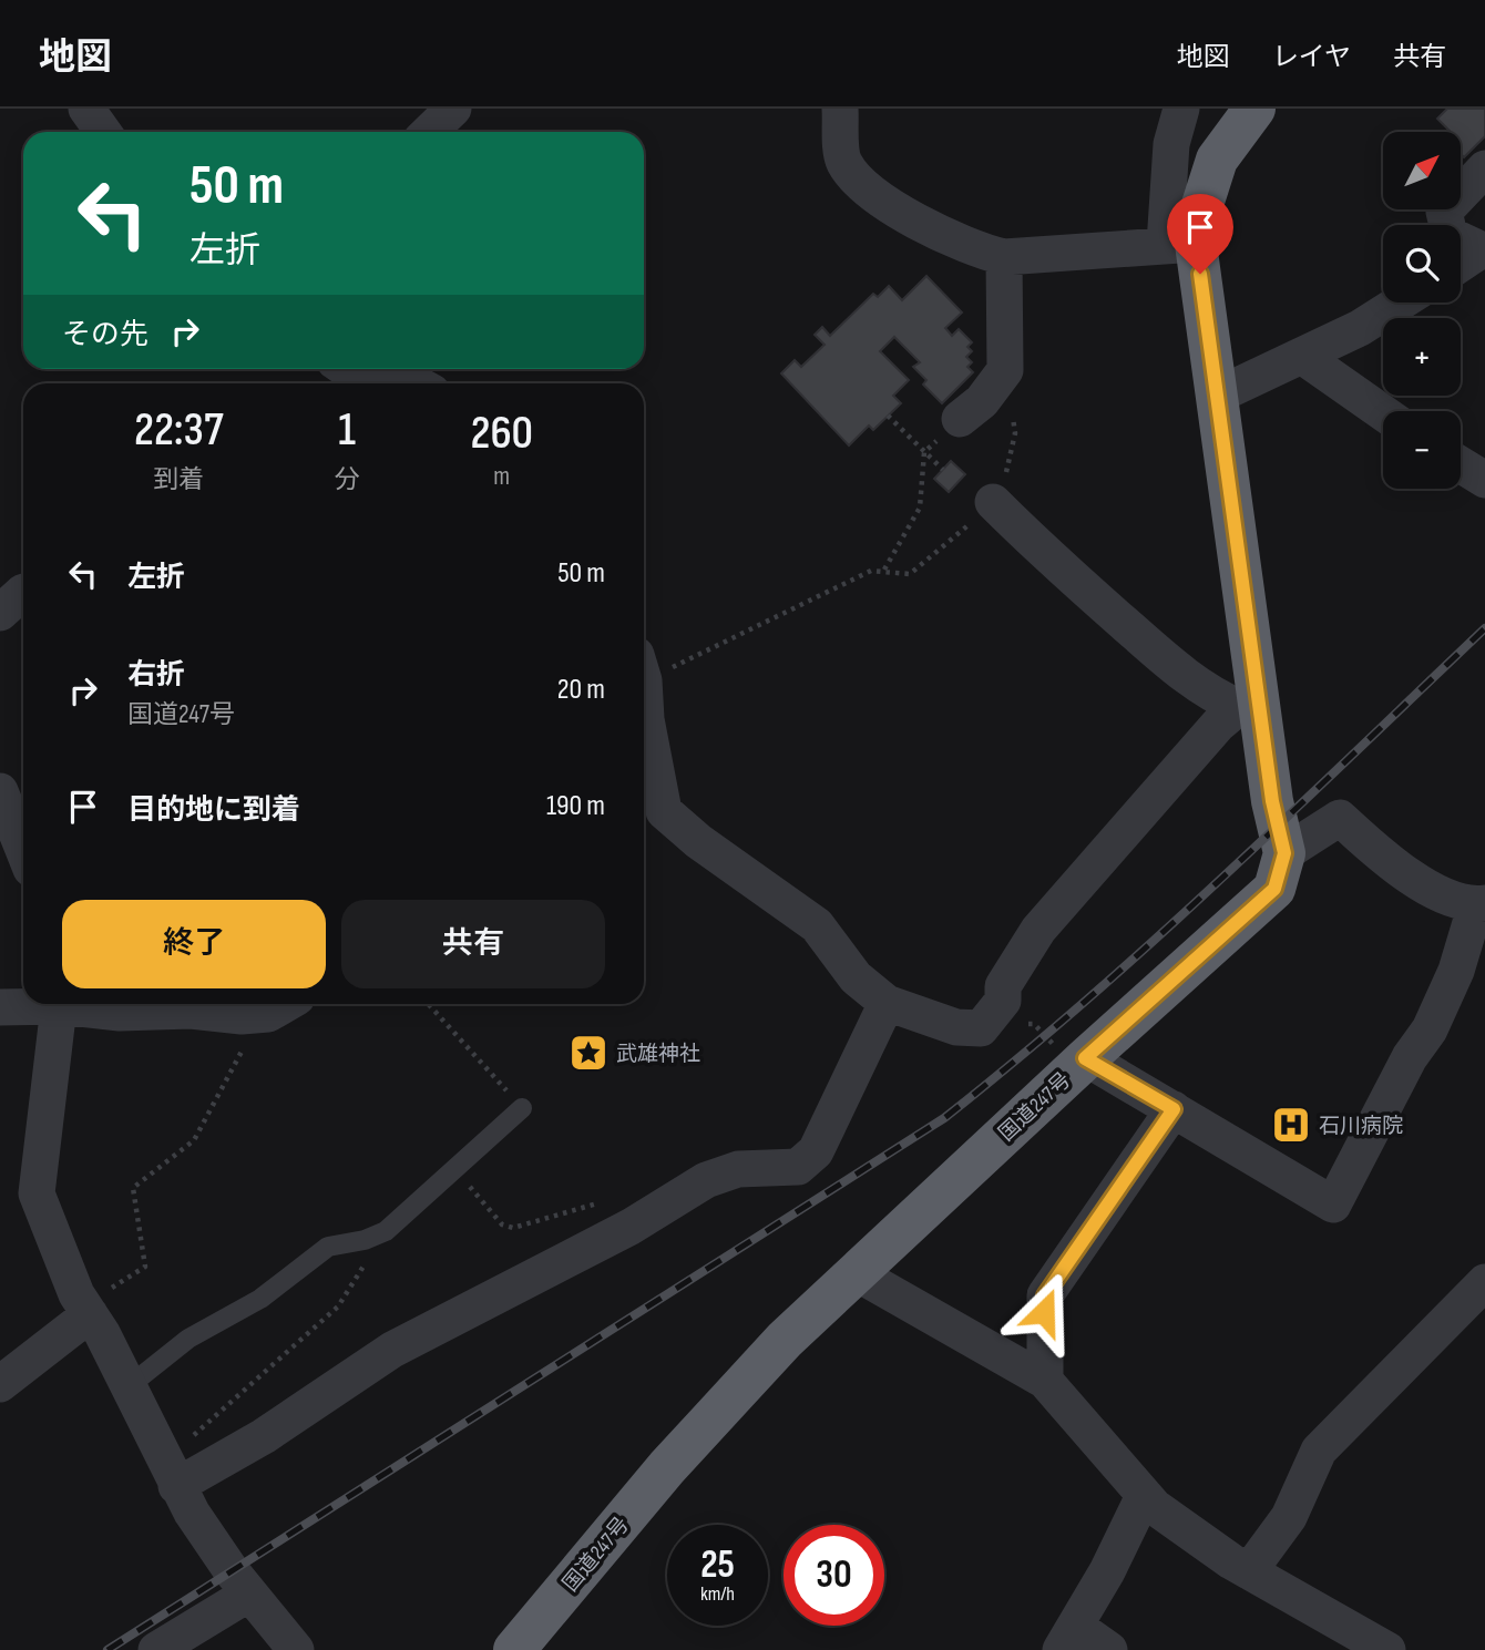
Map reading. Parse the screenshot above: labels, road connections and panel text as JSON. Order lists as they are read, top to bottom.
{
  "streets": {
    "highway": ["国道247号"]
  },
  "places": {
    "place": ["武雄神社"],
    "hospital": ["石川病院"]
  },
  "north": "top right",
  "page": {
    "header": "地図",
    "nav": ["地図", "レイヤ", "共有"],
    "map_buttons": ["+", "−"],
    "turn": ["50 m", "左折"],
    "then": "その先",
    "eta": [
      "22:37",
      "到着",
      "1",
      "分",
      "260",
      "m"
    ],
    "list": [
      {
        "name": "左折",
        "value": "50 m"
      },
      {
        "name": "右折",
        "note": "国道247号",
        "value": "20 m"
      },
      {
        "name": "目的地に到着",
        "value": "190 m"
      }
    ],
    "buttons": ["終了", "共有"],
    "speed": "25 km/h",
    "limit": "30"
  }
}
